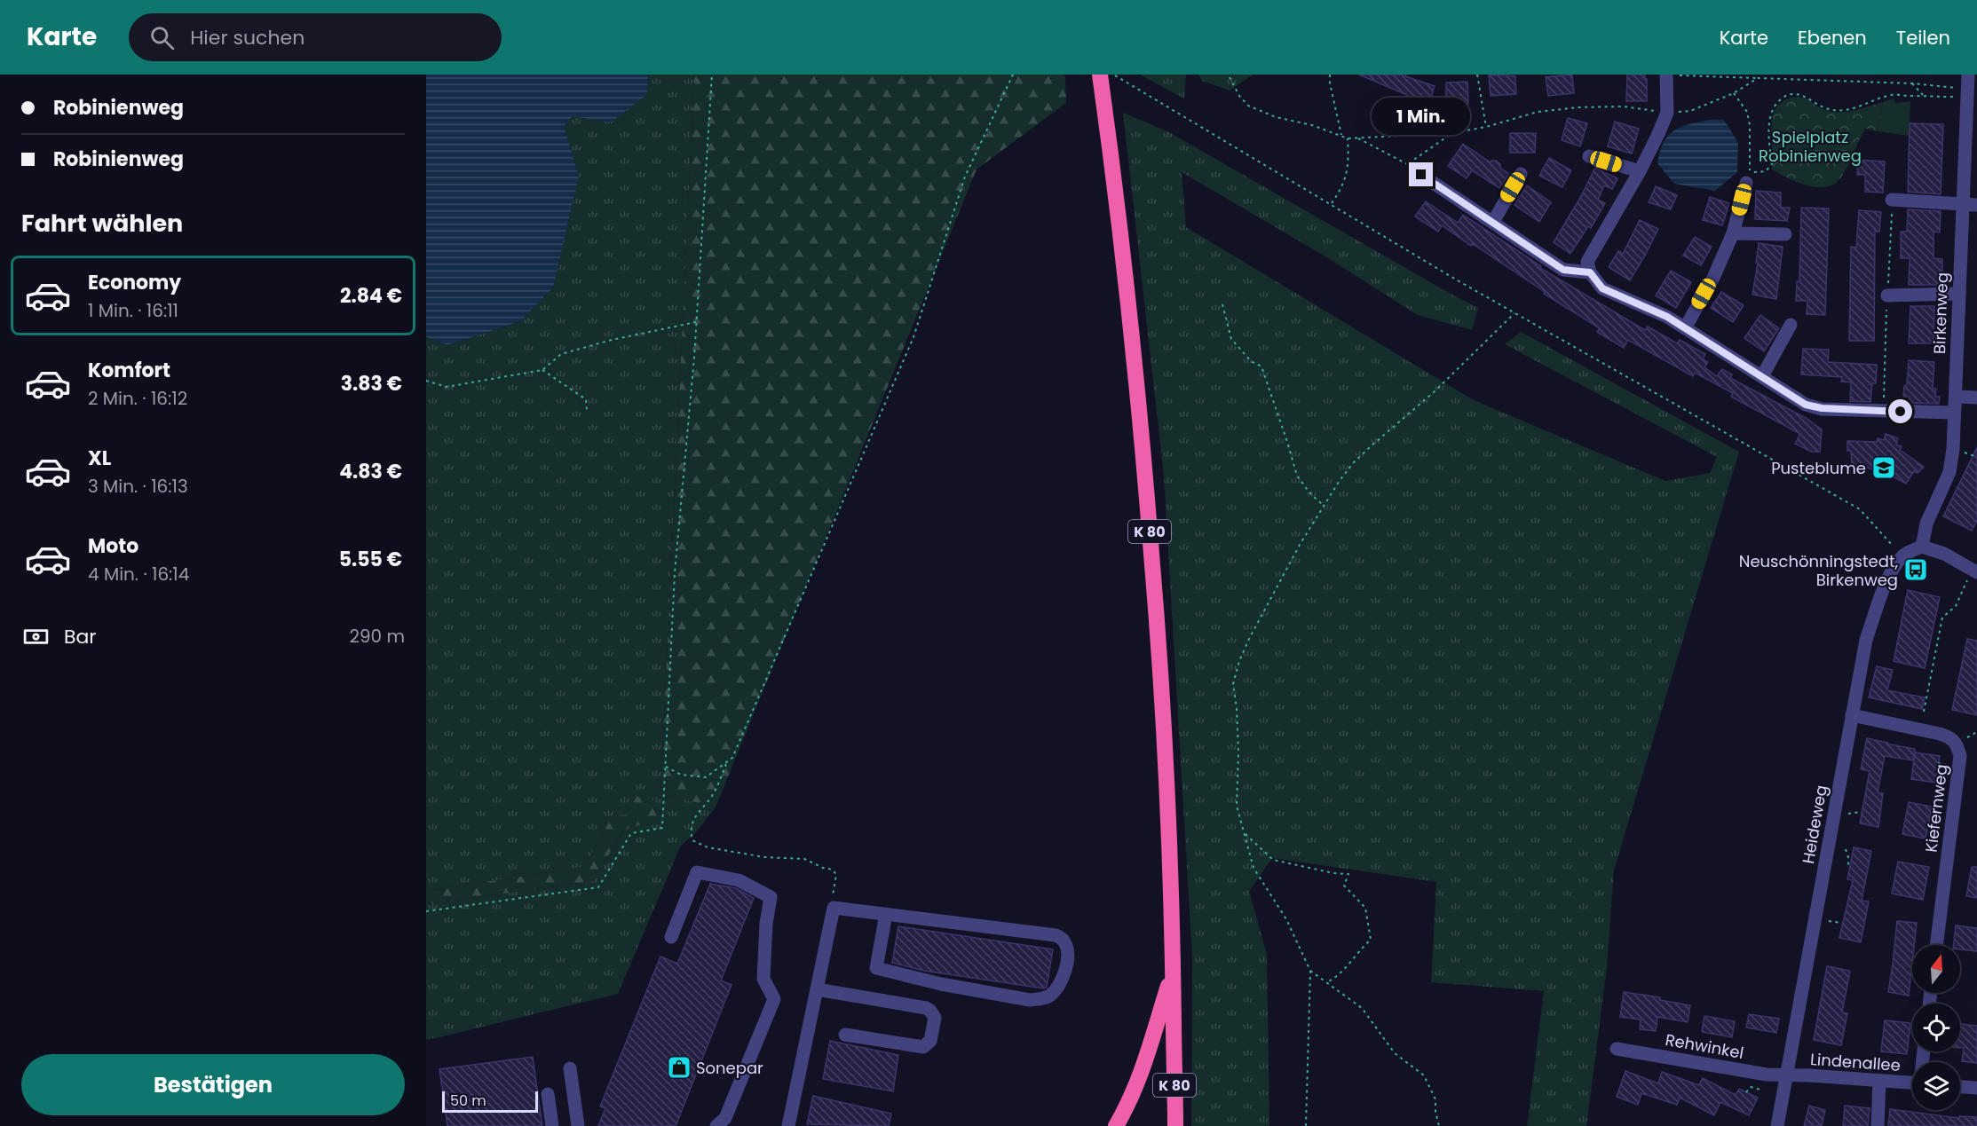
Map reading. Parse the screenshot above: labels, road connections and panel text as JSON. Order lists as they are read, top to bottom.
{
  "streets": {
    "highway": ["K 80"],
    "street": [
      "Birkenweg",
      "Kiefernweg",
      "Heideweg",
      "Rehwinkel",
      "Lindenallee"
    ]
  },
  "crossings": [
    ["Kiefernweg", "Heideweg"],
    ["Heideweg", "Rehwinkel"],
    ["Heideweg", "Lindenallee"],
    ["Rehwinkel", "Lindenallee"]
  ],
  "parks": ["Spielplatz Robinienweg"],
  "places": {
    "school or university": ["Pusteblume"],
    "bus stop": ["Neuschönningstedt, Birkenweg"],
    "shop": ["Sonepar"]
  },
  "scale_bar": "50 m",
  "north": "top",
  "page": {
    "header": "Karte",
    "search": "Hier suchen",
    "nav": ["Karte", "Ebenen", "Teilen"],
    "banner": ["Robinienweg", "Robinienweg"],
    "bubble": "1 Min.",
    "heading": "Fahrt wählen",
    "list": [
      {
        "name": "Economy",
        "note": "1 Min. · 16:11",
        "value": "2.84 €"
      },
      {
        "name": "Komfort",
        "note": "2 Min. · 16:12",
        "value": "3.83 €"
      },
      {
        "name": "XL",
        "note": "3 Min. · 16:13",
        "value": "4.83 €"
      },
      {
        "name": "Moto",
        "note": "4 Min. · 16:14",
        "value": "5.55 €"
      }
    ],
    "pay": ["Bar", "290 m"],
    "buttons": "Bestätigen",
    "scale": "50 m"
  }
}
